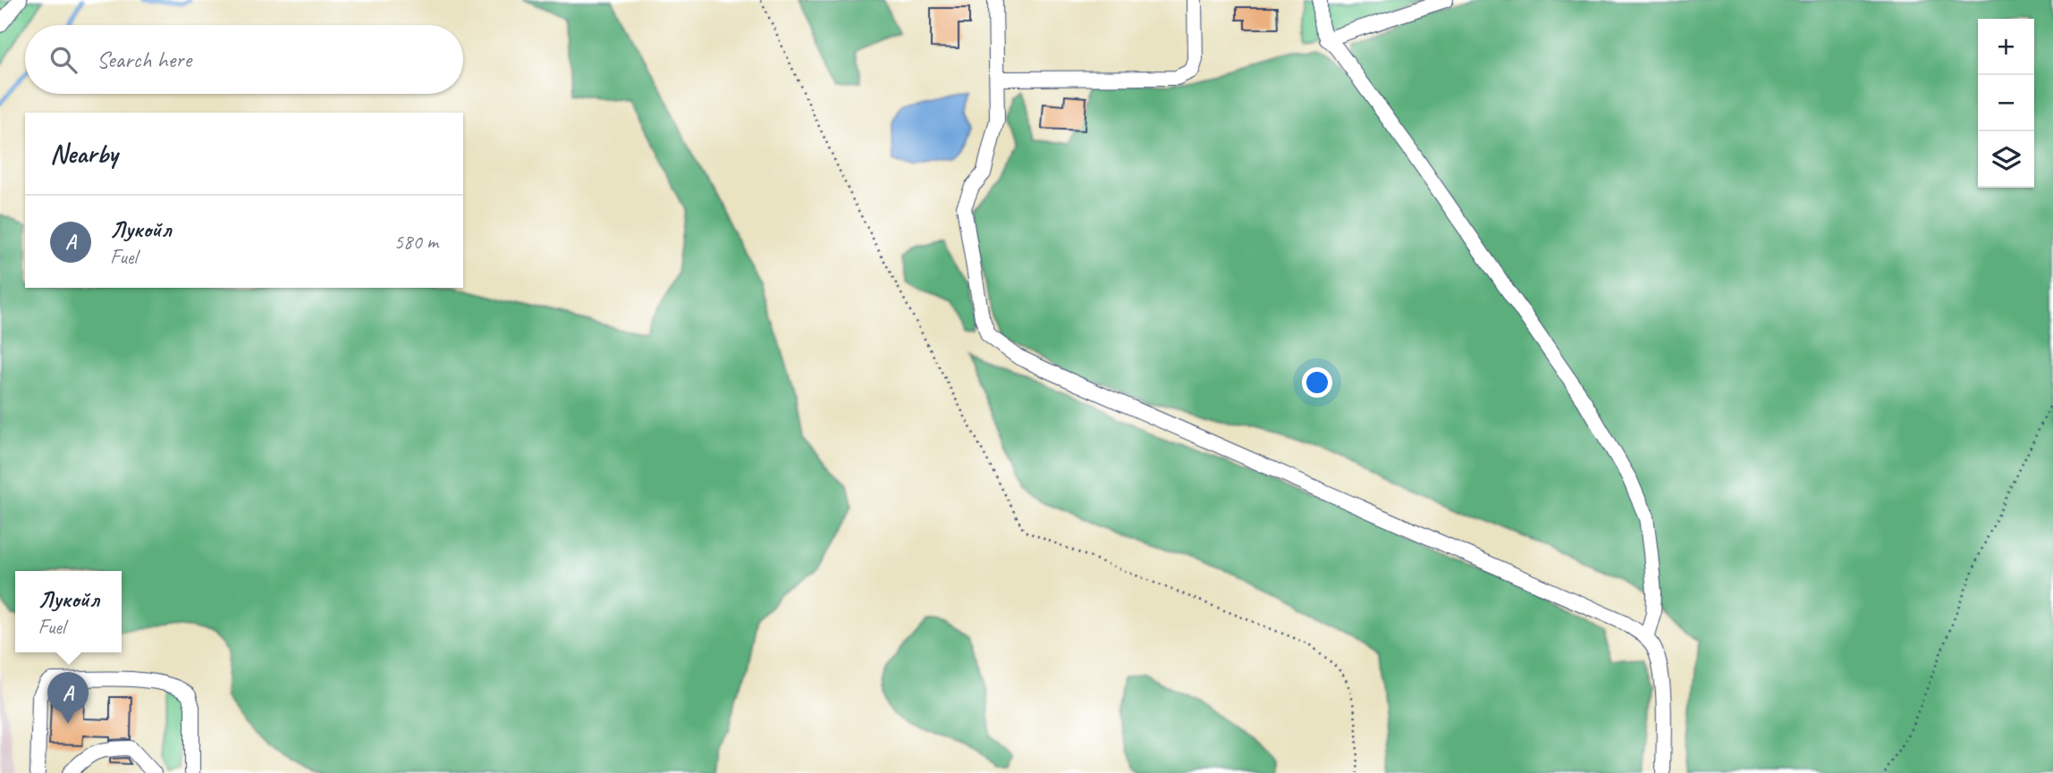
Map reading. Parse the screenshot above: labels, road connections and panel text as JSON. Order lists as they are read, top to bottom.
{
  "page": {
    "map_buttons": ["+", "−"],
    "search": "Search here",
    "heading": "Nearby",
    "list": [
      {
        "mark": "A",
        "name": "Лукойл",
        "note": "Fuel",
        "value": "580 m"
      }
    ],
    "popup": ["Лукойл", "Fuel"],
    "pins": "A"
  }
}
